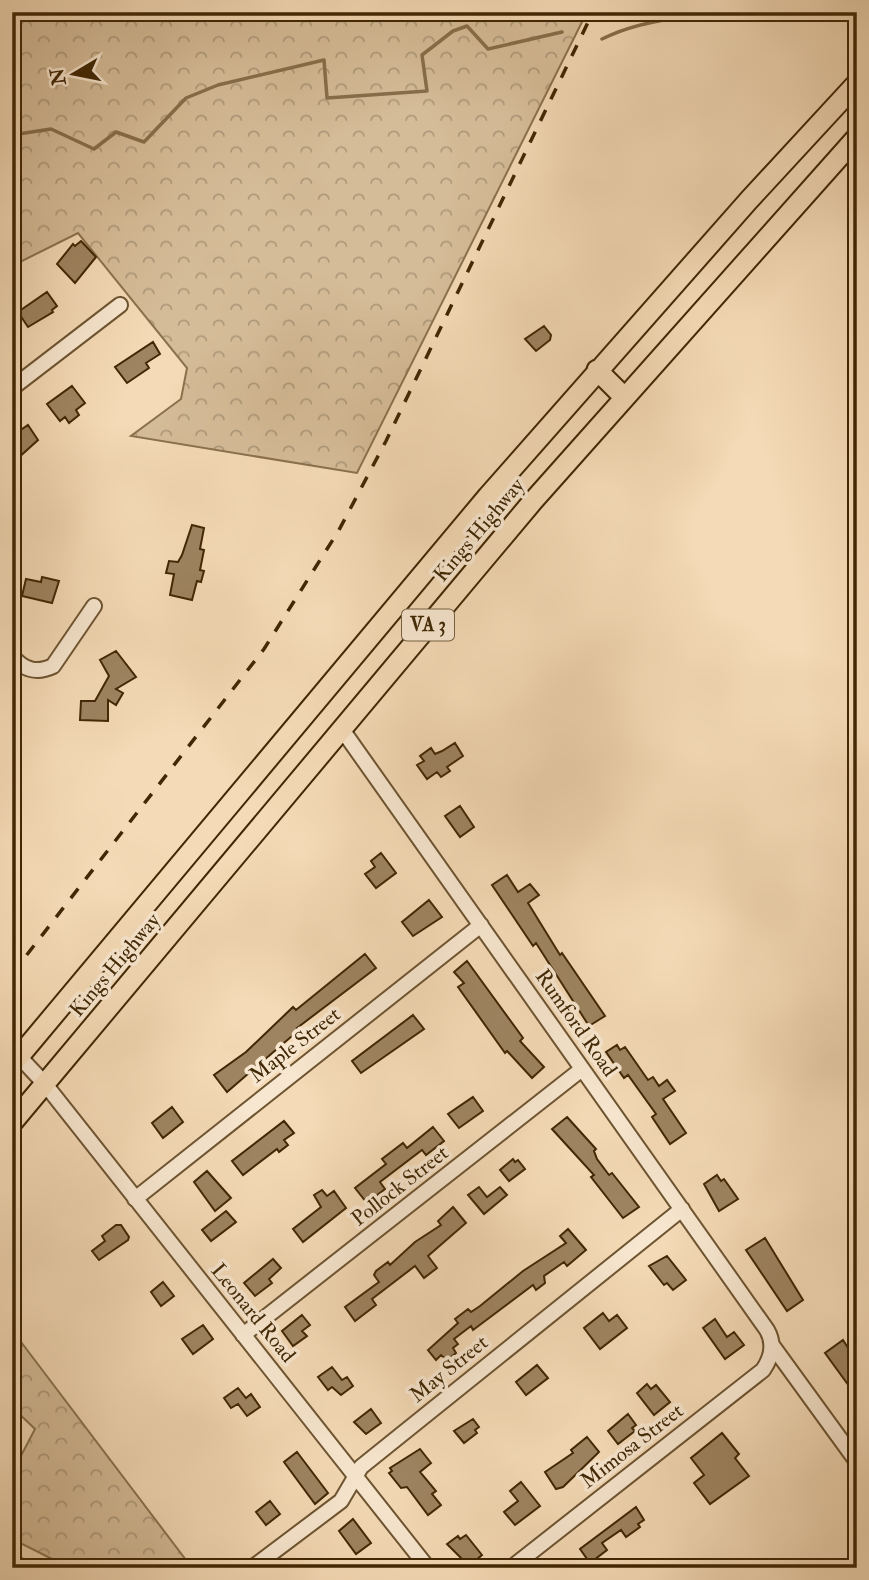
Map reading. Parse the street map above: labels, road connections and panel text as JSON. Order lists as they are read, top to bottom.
{
  "streets": {
    "highway": ["Kings Highway", "VA 3"],
    "street": [
      "Rumford Road",
      "Maple Street",
      "Pollock Street",
      "Leonard Road",
      "May Street",
      "Mimosa Street"
    ]
  },
  "crossings": [
    ["Kings Highway", "Rumford Road"],
    ["Kings Highway", "Leonard Road"],
    ["Rumford Road", "Maple Street"],
    ["Rumford Road", "Pollock Street"],
    ["Rumford Road", "May Street"],
    ["Rumford Road", "Mimosa Street"],
    ["Maple Street", "Leonard Road"],
    ["Pollock Street", "Leonard Road"],
    ["Leonard Road", "May Street"]
  ],
  "north": "left"
}
